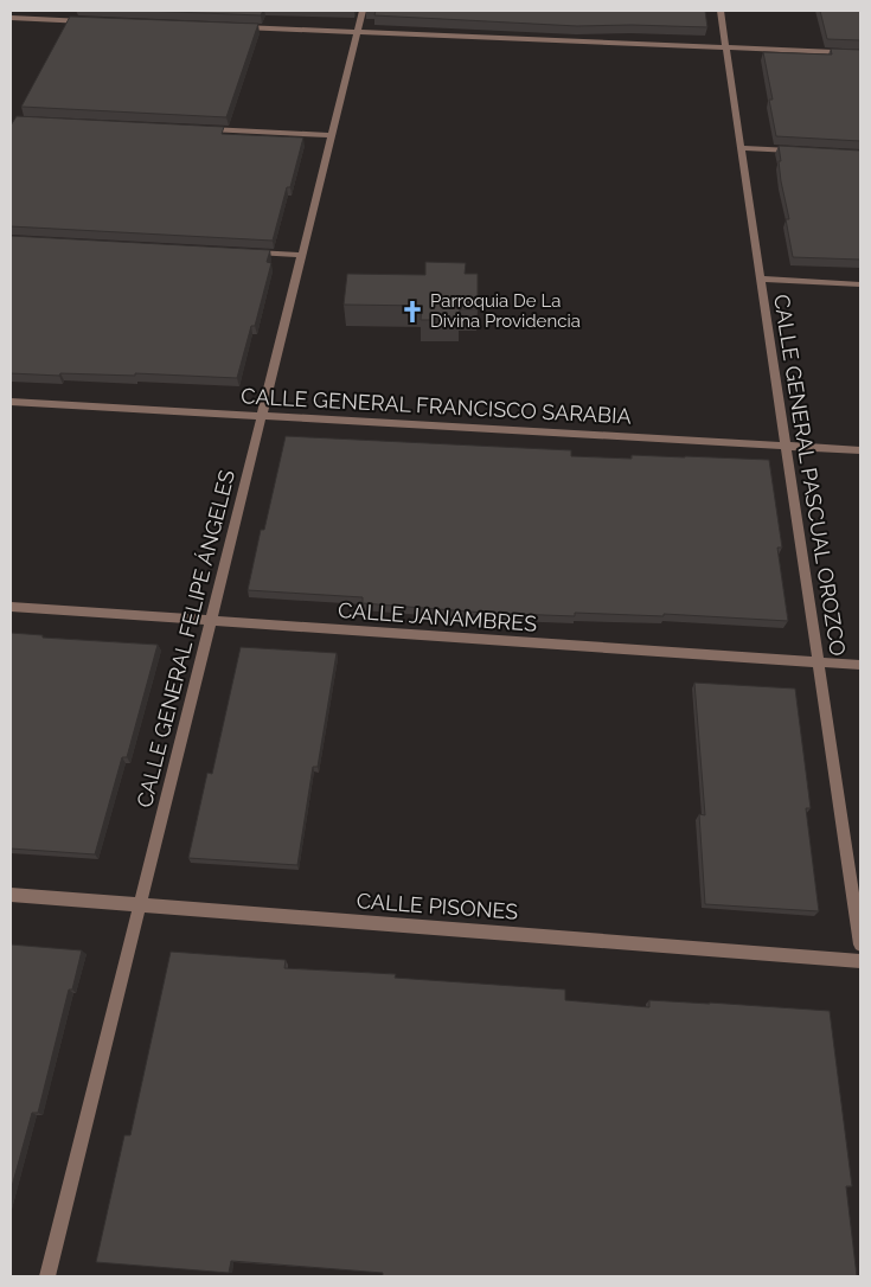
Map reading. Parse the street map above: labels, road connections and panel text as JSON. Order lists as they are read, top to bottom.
{
  "streets": {
    "street": [
      "CALLE GENERAL FRANCISCO SARABIA",
      "CALLE GENERAL PASCUAL OROZCO",
      "CALLE JANAMBRES",
      "CALLE GENERAL FELIPE ÁNGELES",
      "CALLE PISONES"
    ]
  },
  "crossings": [
    ["CALLE GENERAL FRANCISCO SARABIA", "CALLE GENERAL PASCUAL OROZCO"],
    ["CALLE GENERAL FRANCISCO SARABIA", "CALLE GENERAL FELIPE ÁNGELES"],
    ["CALLE GENERAL PASCUAL OROZCO", "CALLE JANAMBRES"],
    ["CALLE JANAMBRES", "CALLE GENERAL FELIPE ÁNGELES"],
    ["CALLE GENERAL FELIPE ÁNGELES", "CALLE PISONES"]
  ],
  "places": {
    "church": ["Parroquia De La Divina Providencia"]
  }
}
